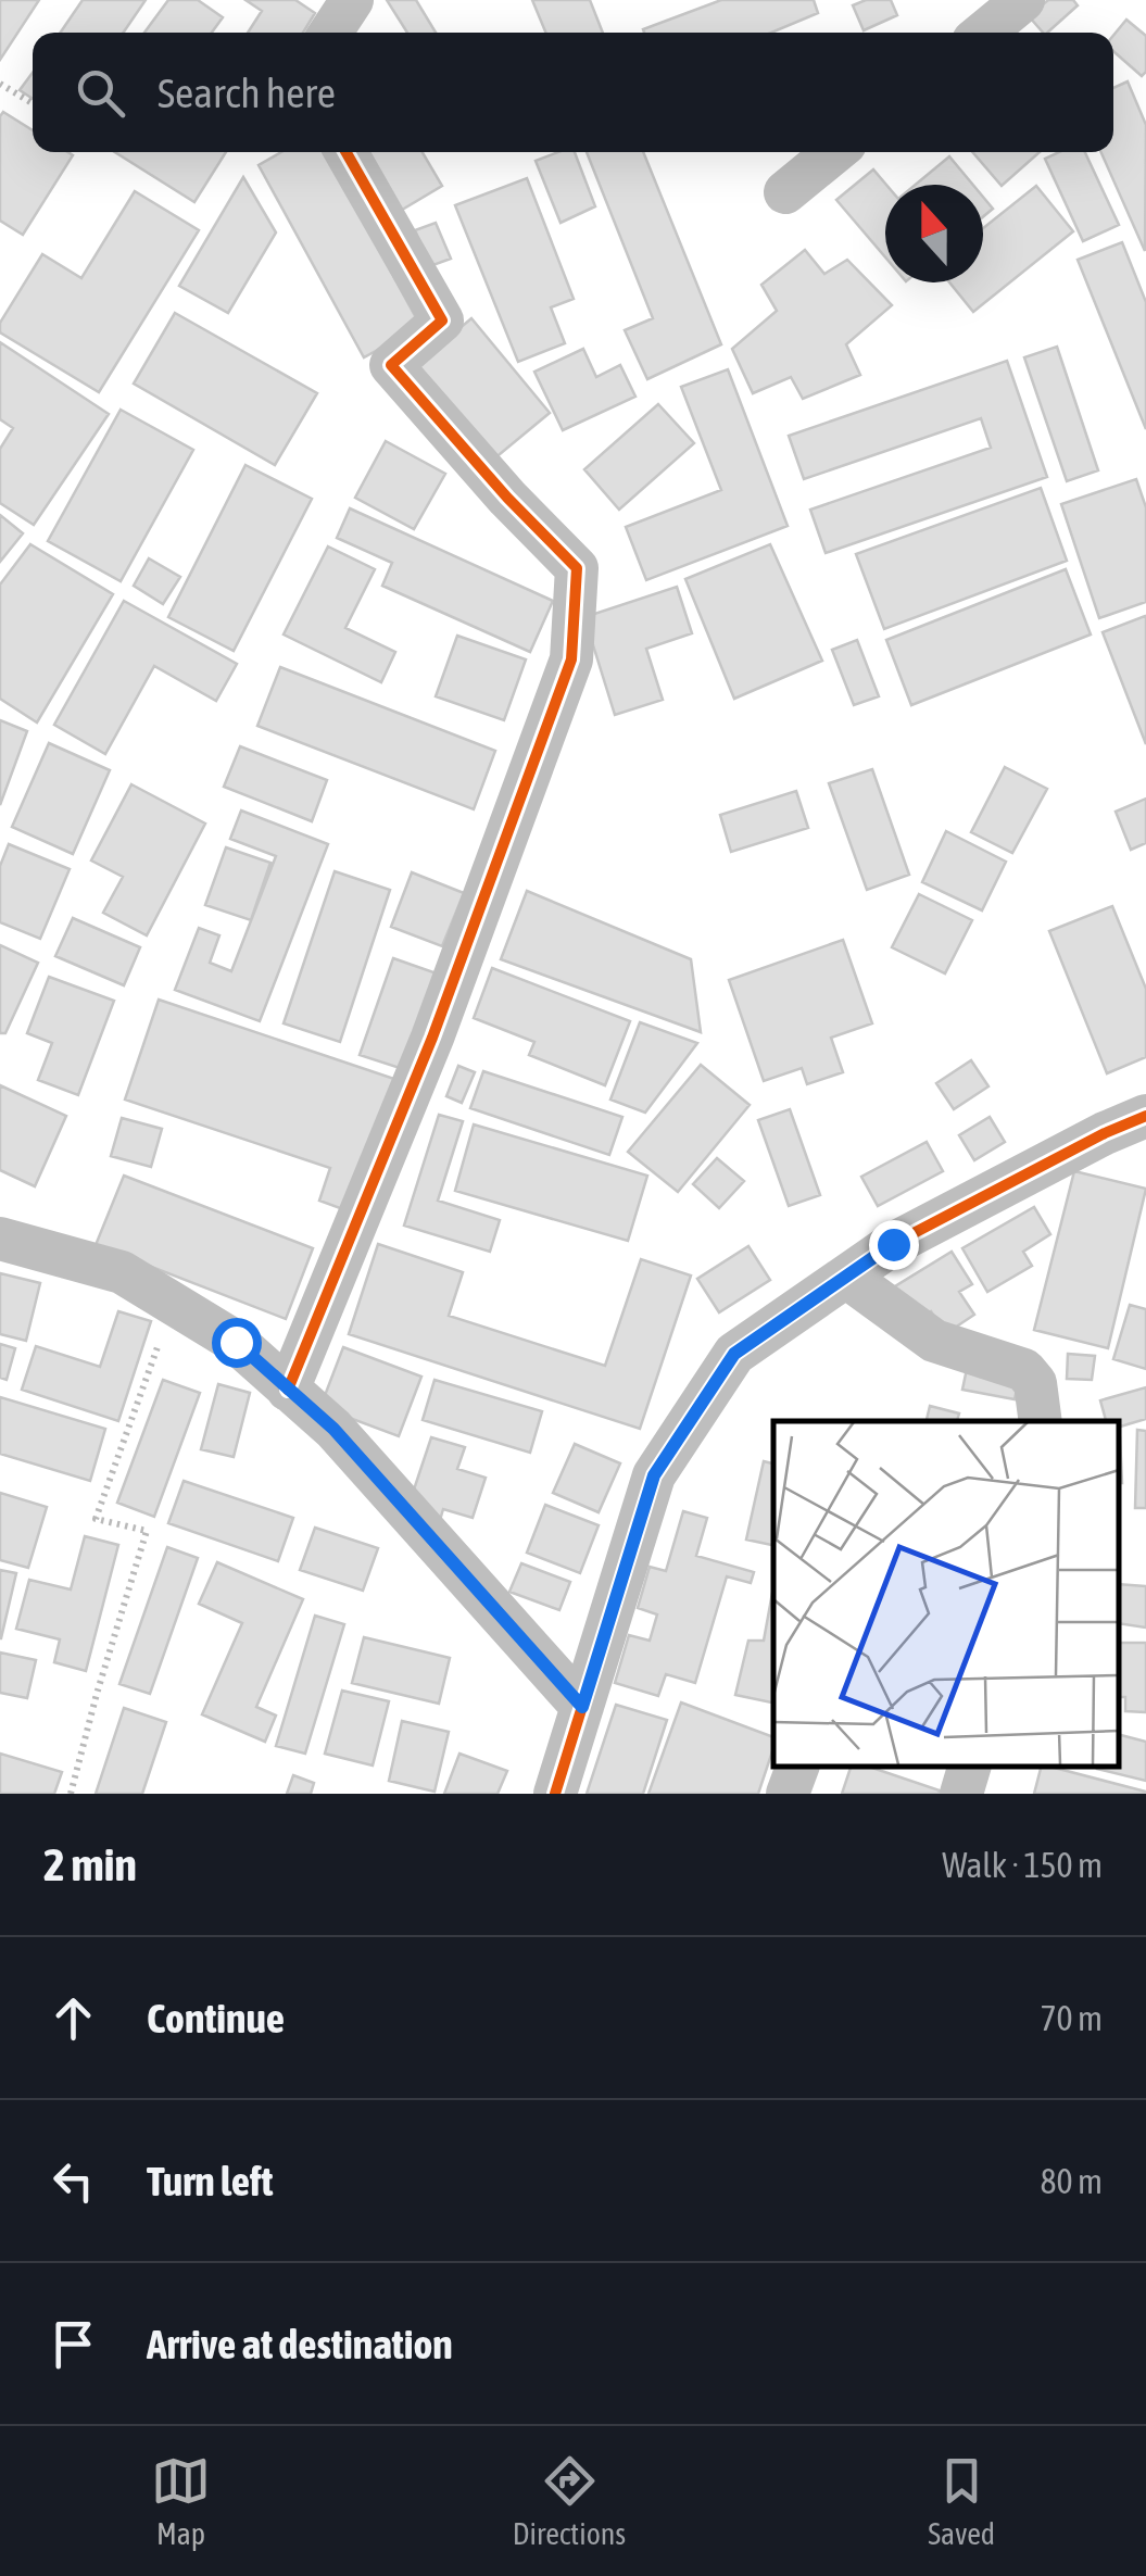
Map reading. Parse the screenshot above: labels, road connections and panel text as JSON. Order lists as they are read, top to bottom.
{
  "north": "top",
  "page": {
    "search": "Search here",
    "heading": ["2 min", "Walk · 150 m"],
    "list": [
      ["Continue", "70 m"],
      ["Turn left", "80 m"],
      "Arrive at destination"
    ],
    "nav": ["Map", "Directions", "Saved"]
  }
}
